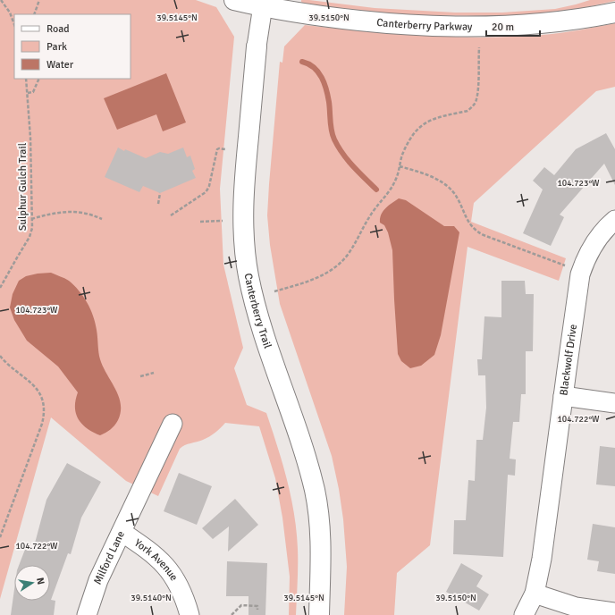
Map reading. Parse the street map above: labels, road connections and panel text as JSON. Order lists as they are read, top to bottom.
{
  "streets": {
    "street": [
      "Canterberry Parkway",
      "Canterberry Trail",
      "Blackwolf Drive",
      "Milford Lane",
      "York Avenue"
    ],
    "path": ["Sulphur Gulch Trail"]
  },
  "crossings": [
    ["Canterberry Parkway", "Canterberry Trail"],
    ["Milford Lane", "York Avenue"]
  ],
  "legend": ["Road", "Park", "Water"],
  "scale_bar": "20 m",
  "north": "right",
  "coordinates": [
    "39.5145°N",
    "39.5150°N",
    "104.723°W",
    "104.722°W",
    "39.5140°N"
  ]
}
